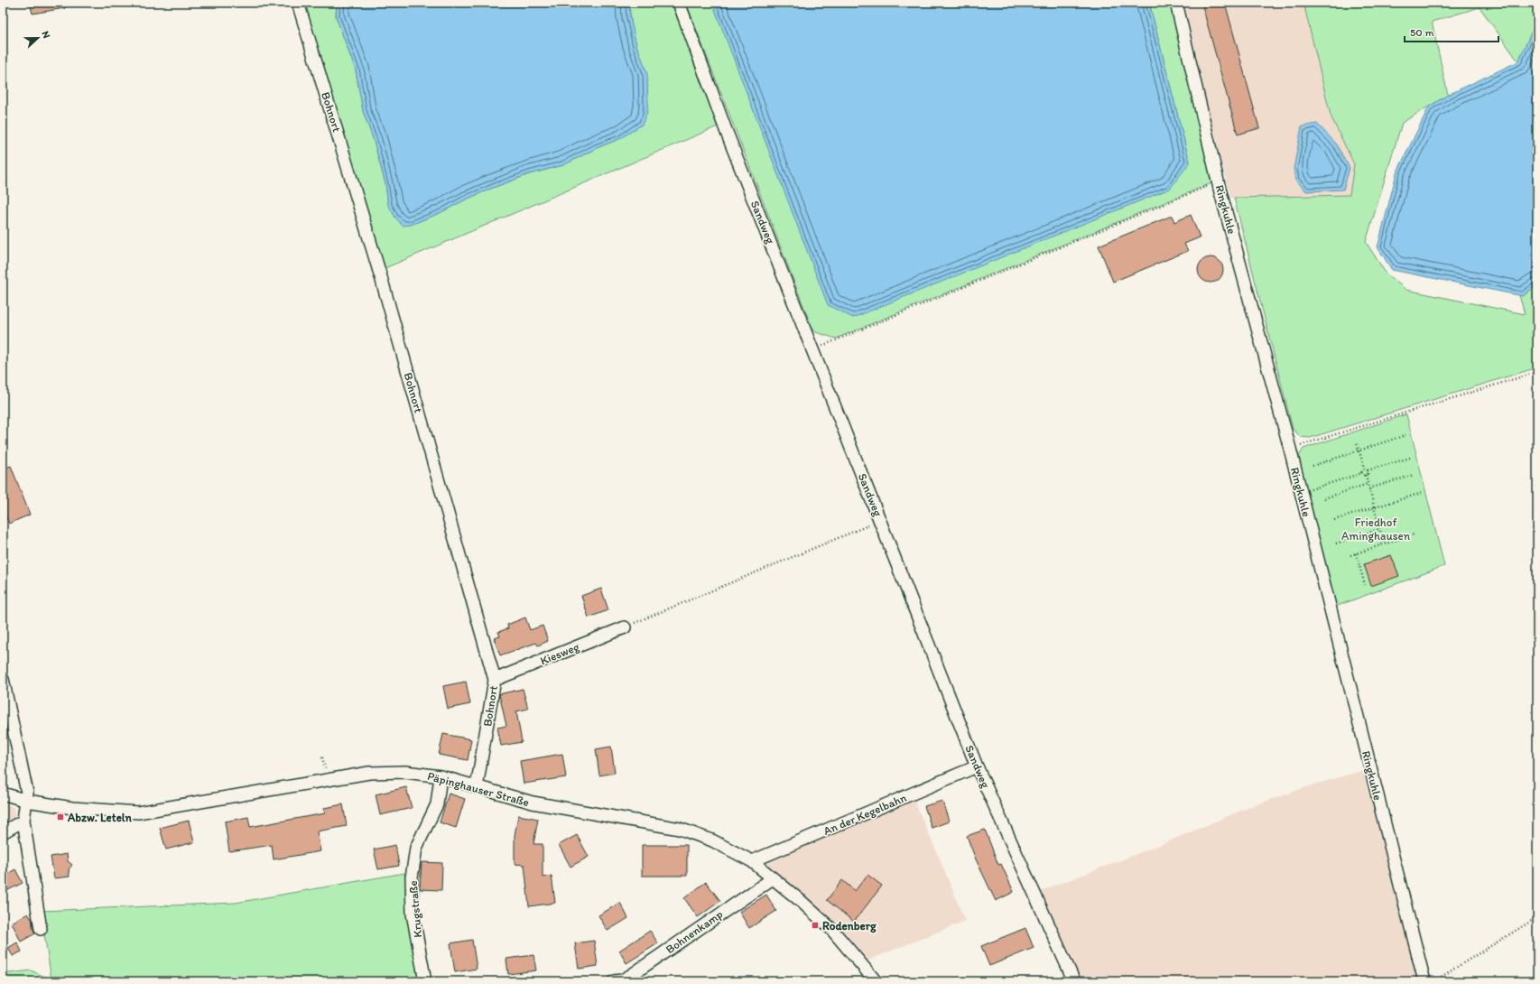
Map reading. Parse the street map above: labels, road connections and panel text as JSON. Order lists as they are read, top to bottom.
{
  "streets": {
    "street": [
      "Bohnort",
      "Ringkuhle",
      "Sandweg",
      "Kiesweg",
      "Päpinghauser Straße",
      "An der Kegelbahn",
      "Krugstraße",
      "Bohnenkamp"
    ]
  },
  "crossings": [
    ["Bohnort", "Kiesweg"],
    ["Bohnort", "Päpinghauser Straße"],
    ["Sandweg", "An der Kegelbahn"],
    ["Päpinghauser Straße", "An der Kegelbahn"],
    ["Päpinghauser Straße", "Krugstraße"],
    ["Päpinghauser Straße", "Bohnenkamp"]
  ],
  "parks": ["Friedhof Aminghausen"],
  "places": {
    "transit": ["Abzw. Leteln", "Rodenberg"]
  },
  "scale_bar": "50 m",
  "north": "right"
}
